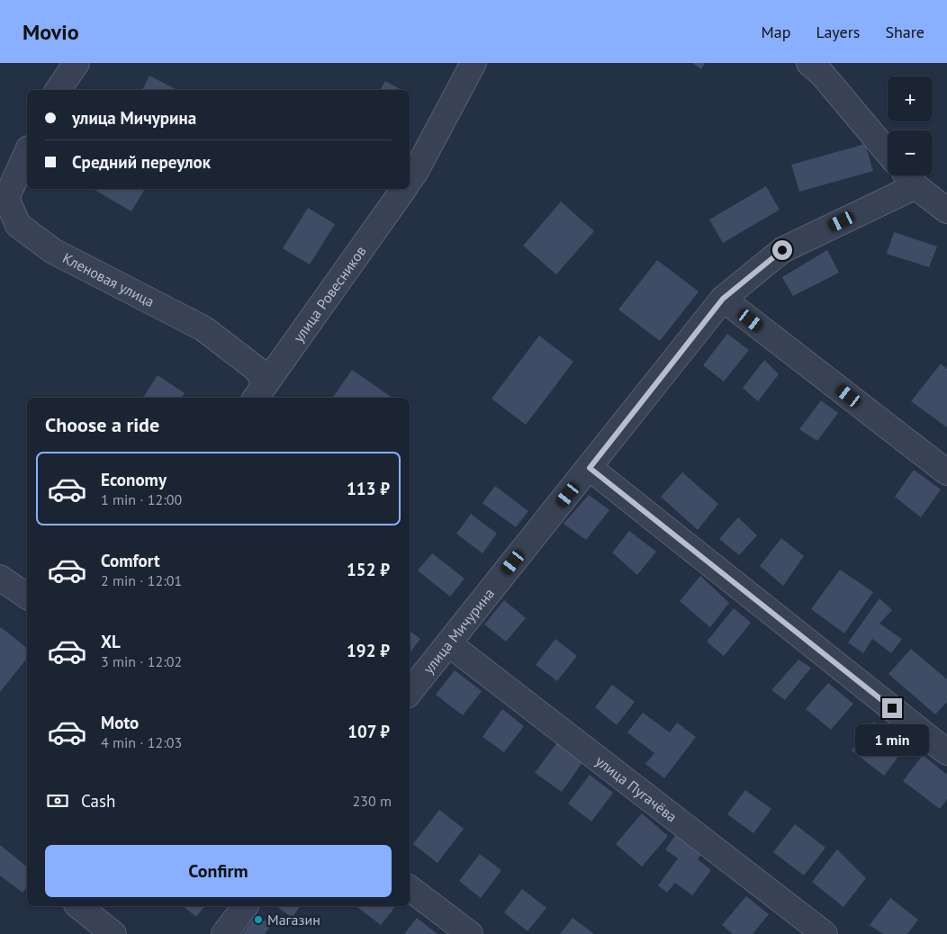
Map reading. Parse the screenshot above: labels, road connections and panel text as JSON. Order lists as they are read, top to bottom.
{
  "streets": {
    "street": [
      "Кленовая улица",
      "улица Ровесников",
      "улица Мичурина",
      "улица Пугачёва"
    ]
  },
  "crossings": [
    ["Кленовая улица", "улица Ровесников"],
    ["улица Мичурина", "улица Пугачёва"]
  ],
  "places": ["Магазин"],
  "page": {
    "header": "Movio",
    "nav": ["Map", "Layers", "Share"],
    "map_buttons": ["+", "−"],
    "banner": ["улица Мичурина", "Средний переулок"],
    "heading": "Choose a ride",
    "list": [
      {
        "name": "Economy",
        "note": "1 min · 12:00",
        "value": "113 ₽"
      },
      {
        "name": "Comfort",
        "note": "2 min · 12:01",
        "value": "152 ₽"
      },
      {
        "name": "XL",
        "note": "3 min · 12:02",
        "value": "192 ₽"
      },
      {
        "name": "Moto",
        "note": "4 min · 12:03",
        "value": "107 ₽"
      }
    ],
    "bubble": "1 min",
    "pay": ["Cash", "230 m"],
    "buttons": "Confirm"
  }
}
